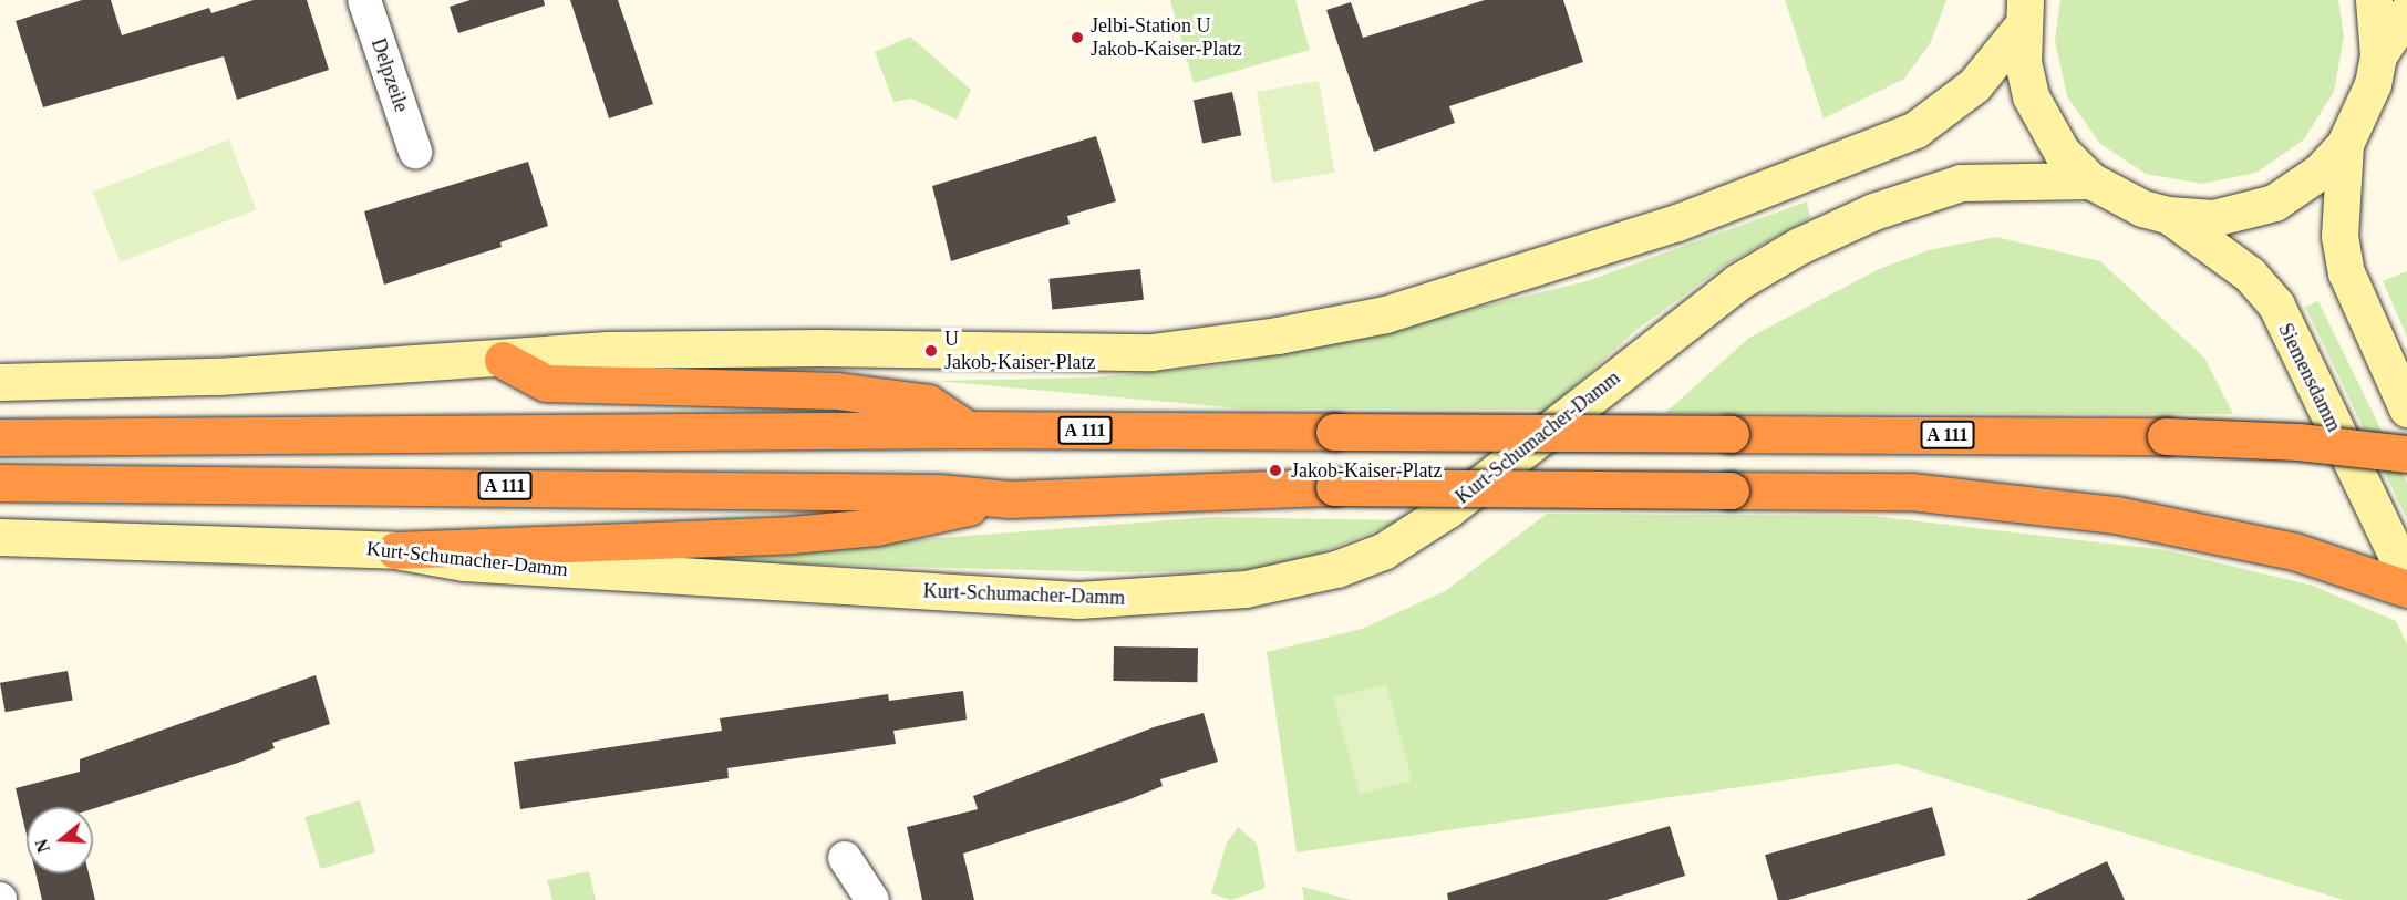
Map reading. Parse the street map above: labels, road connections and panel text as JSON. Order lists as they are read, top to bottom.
{
  "streets": {
    "highway": ["A 111"],
    "main road": ["Siemensdamm", "Kurt-Schumacher-Damm"],
    "street": ["Delpzeile"]
  },
  "places": ["Jelbi-Station U Jakob-Kaiser-Platz", "U Jakob-Kaiser-Platz", "Jakob-Kaiser-Platz"],
  "north": "left"
}
